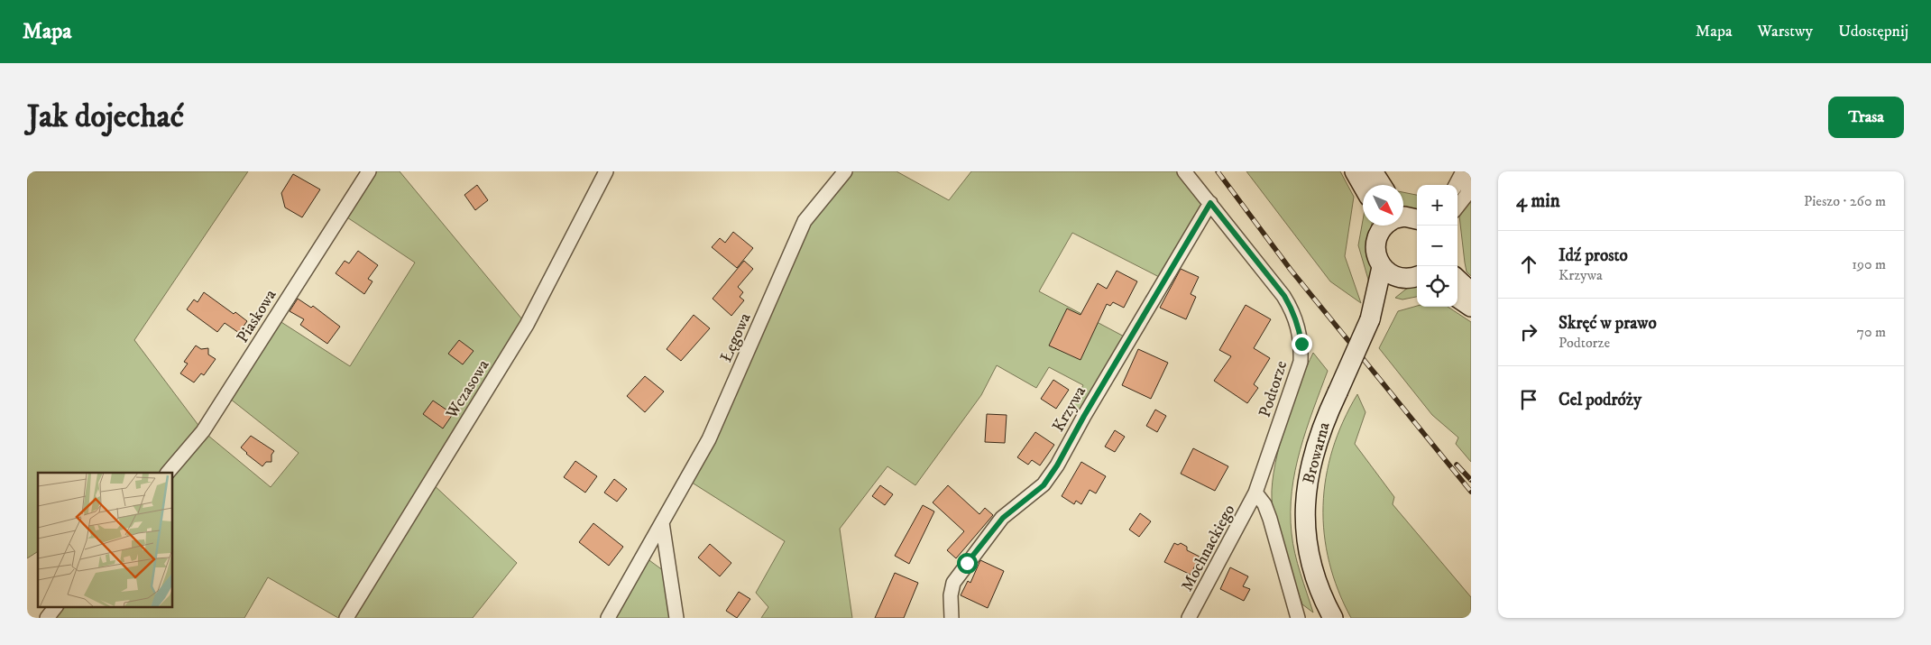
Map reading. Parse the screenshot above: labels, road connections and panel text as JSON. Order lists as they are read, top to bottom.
{
  "streets": {
    "street": [
      "Piaskowa",
      "Łęgowa",
      "Wczasowa",
      "Podtorze",
      "Krzywa",
      "Browarna",
      "Mochnackiego"
    ]
  },
  "crossings": [
    ["Podtorze", "Krzywa"],
    ["Podtorze", "Mochnackiego"]
  ],
  "north": "bottom right",
  "page": {
    "header": "Mapa",
    "nav": ["Mapa", "Warstwy", "Udostępnij"],
    "buttons": "Trasa",
    "title": "Jak dojechać",
    "heading": ["4 min", "Pieszo · 260 m"],
    "map_buttons": ["+", "−"],
    "list": [
      ["Idź prosto", "Krzywa", "190 m"],
      ["Skręć w prawo", "Podtorze", "70 m"],
      "Cel podróży"
    ]
  }
}
